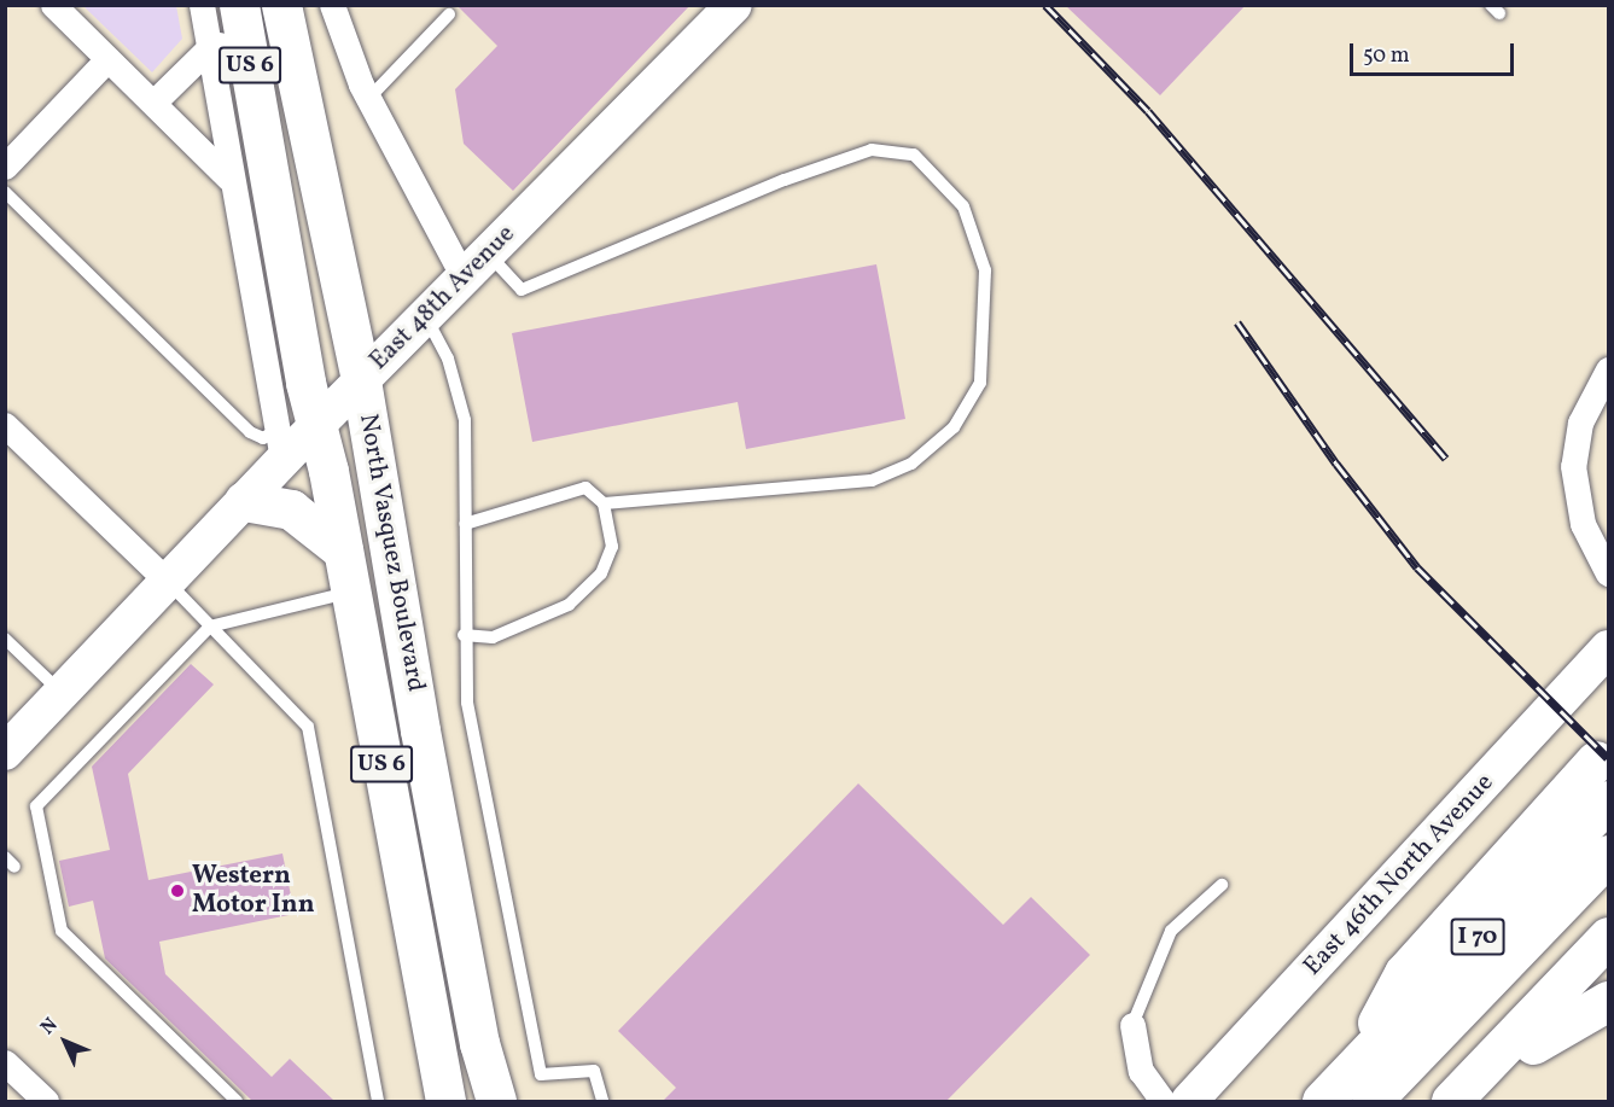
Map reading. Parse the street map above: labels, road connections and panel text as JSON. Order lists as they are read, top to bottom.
{
  "streets": {
    "highway": ["US 6", "North Vasquez Boulevard", "I 70"],
    "street": ["East 48th Avenue", "East 46th North Avenue"]
  },
  "crossings": [
    ["East 48th Avenue", "North Vasquez Boulevard"]
  ],
  "places": ["Western Motor Inn"],
  "scale_bar": "50 m",
  "north": "top left"
}
